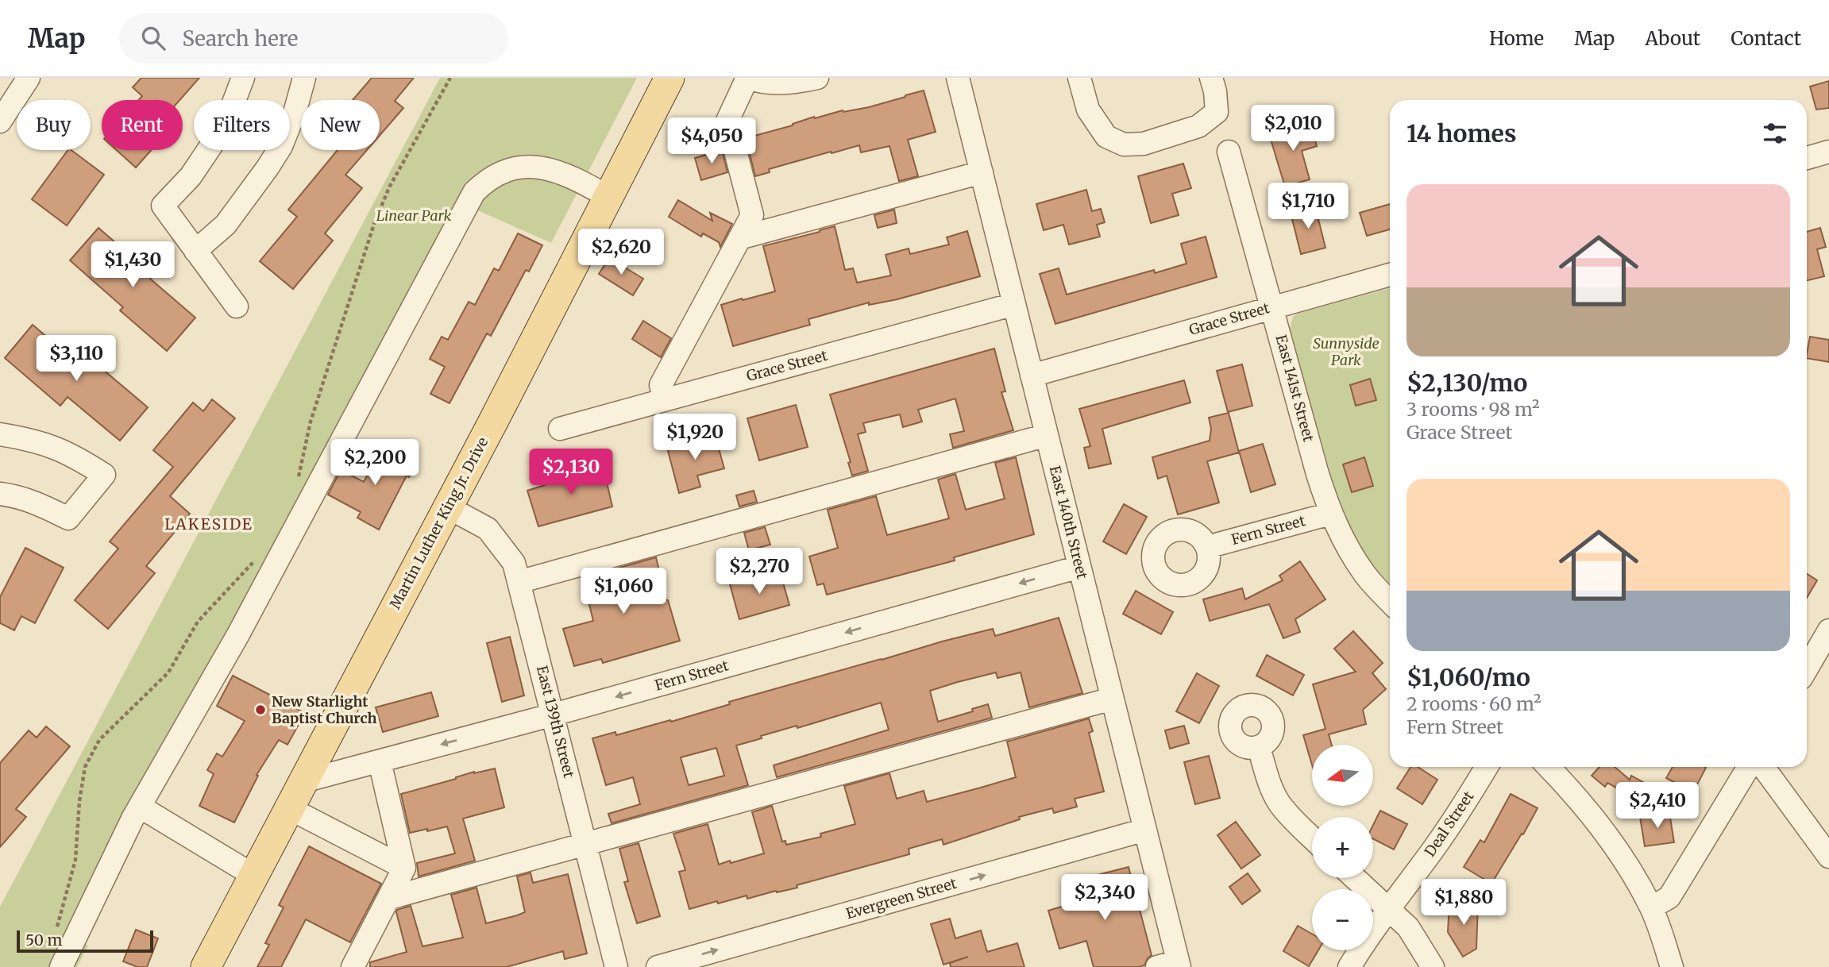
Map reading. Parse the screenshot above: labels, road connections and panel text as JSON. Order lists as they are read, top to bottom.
{
  "streets": {
    "main road": ["Martin Luther King Jr. Drive"],
    "street": [
      "Grace Street",
      "East 141st Street",
      "East 140th Street",
      "Fern Street",
      "East 139th Street",
      "Deal Street",
      "Evergreen Street"
    ]
  },
  "crossings": [
    ["Grace Street", "East 141st Street"],
    ["Grace Street", "East 140th Street"],
    ["East 141st Street", "Fern Street"],
    ["East 140th Street", "Fern Street"],
    ["East 140th Street", "Evergreen Street"],
    ["Martin Luther King Jr. Drive", "Fern Street"],
    ["Martin Luther King Jr. Drive", "East 139th Street"],
    ["Fern Street", "East 139th Street"]
  ],
  "districts": ["LAKESIDE"],
  "parks": ["Linear Park", "Sunnyside Park"],
  "places": ["New Starlight Baptist Church"],
  "scale_bar": "50 m",
  "north": "left",
  "page": {
    "header": "Map",
    "search": "Search here",
    "nav": [
      "Home",
      "Map",
      "About",
      "Contact"
    ],
    "chip": [
      "Buy",
      "Rent",
      "Filters",
      "New"
    ],
    "heading": "14 homes",
    "price": [
      "$2,010",
      "$4,050",
      "$1,710",
      "$2,620",
      "$1,430",
      "$3,110",
      "$1,920",
      "$2,200",
      "$2,130",
      "$2,270",
      "$1,060",
      "$2,410",
      "$2,340",
      "$1,880"
    ],
    "list": [
      {
        "name": "$2,130/mo",
        "note": "3 rooms · 98 m² · Grace Street"
      },
      {
        "name": "$1,060/mo",
        "note": "2 rooms · 60 m² · Fern Street"
      }
    ],
    "map_buttons": ["+", "−"],
    "scale": "50 m"
  }
}
